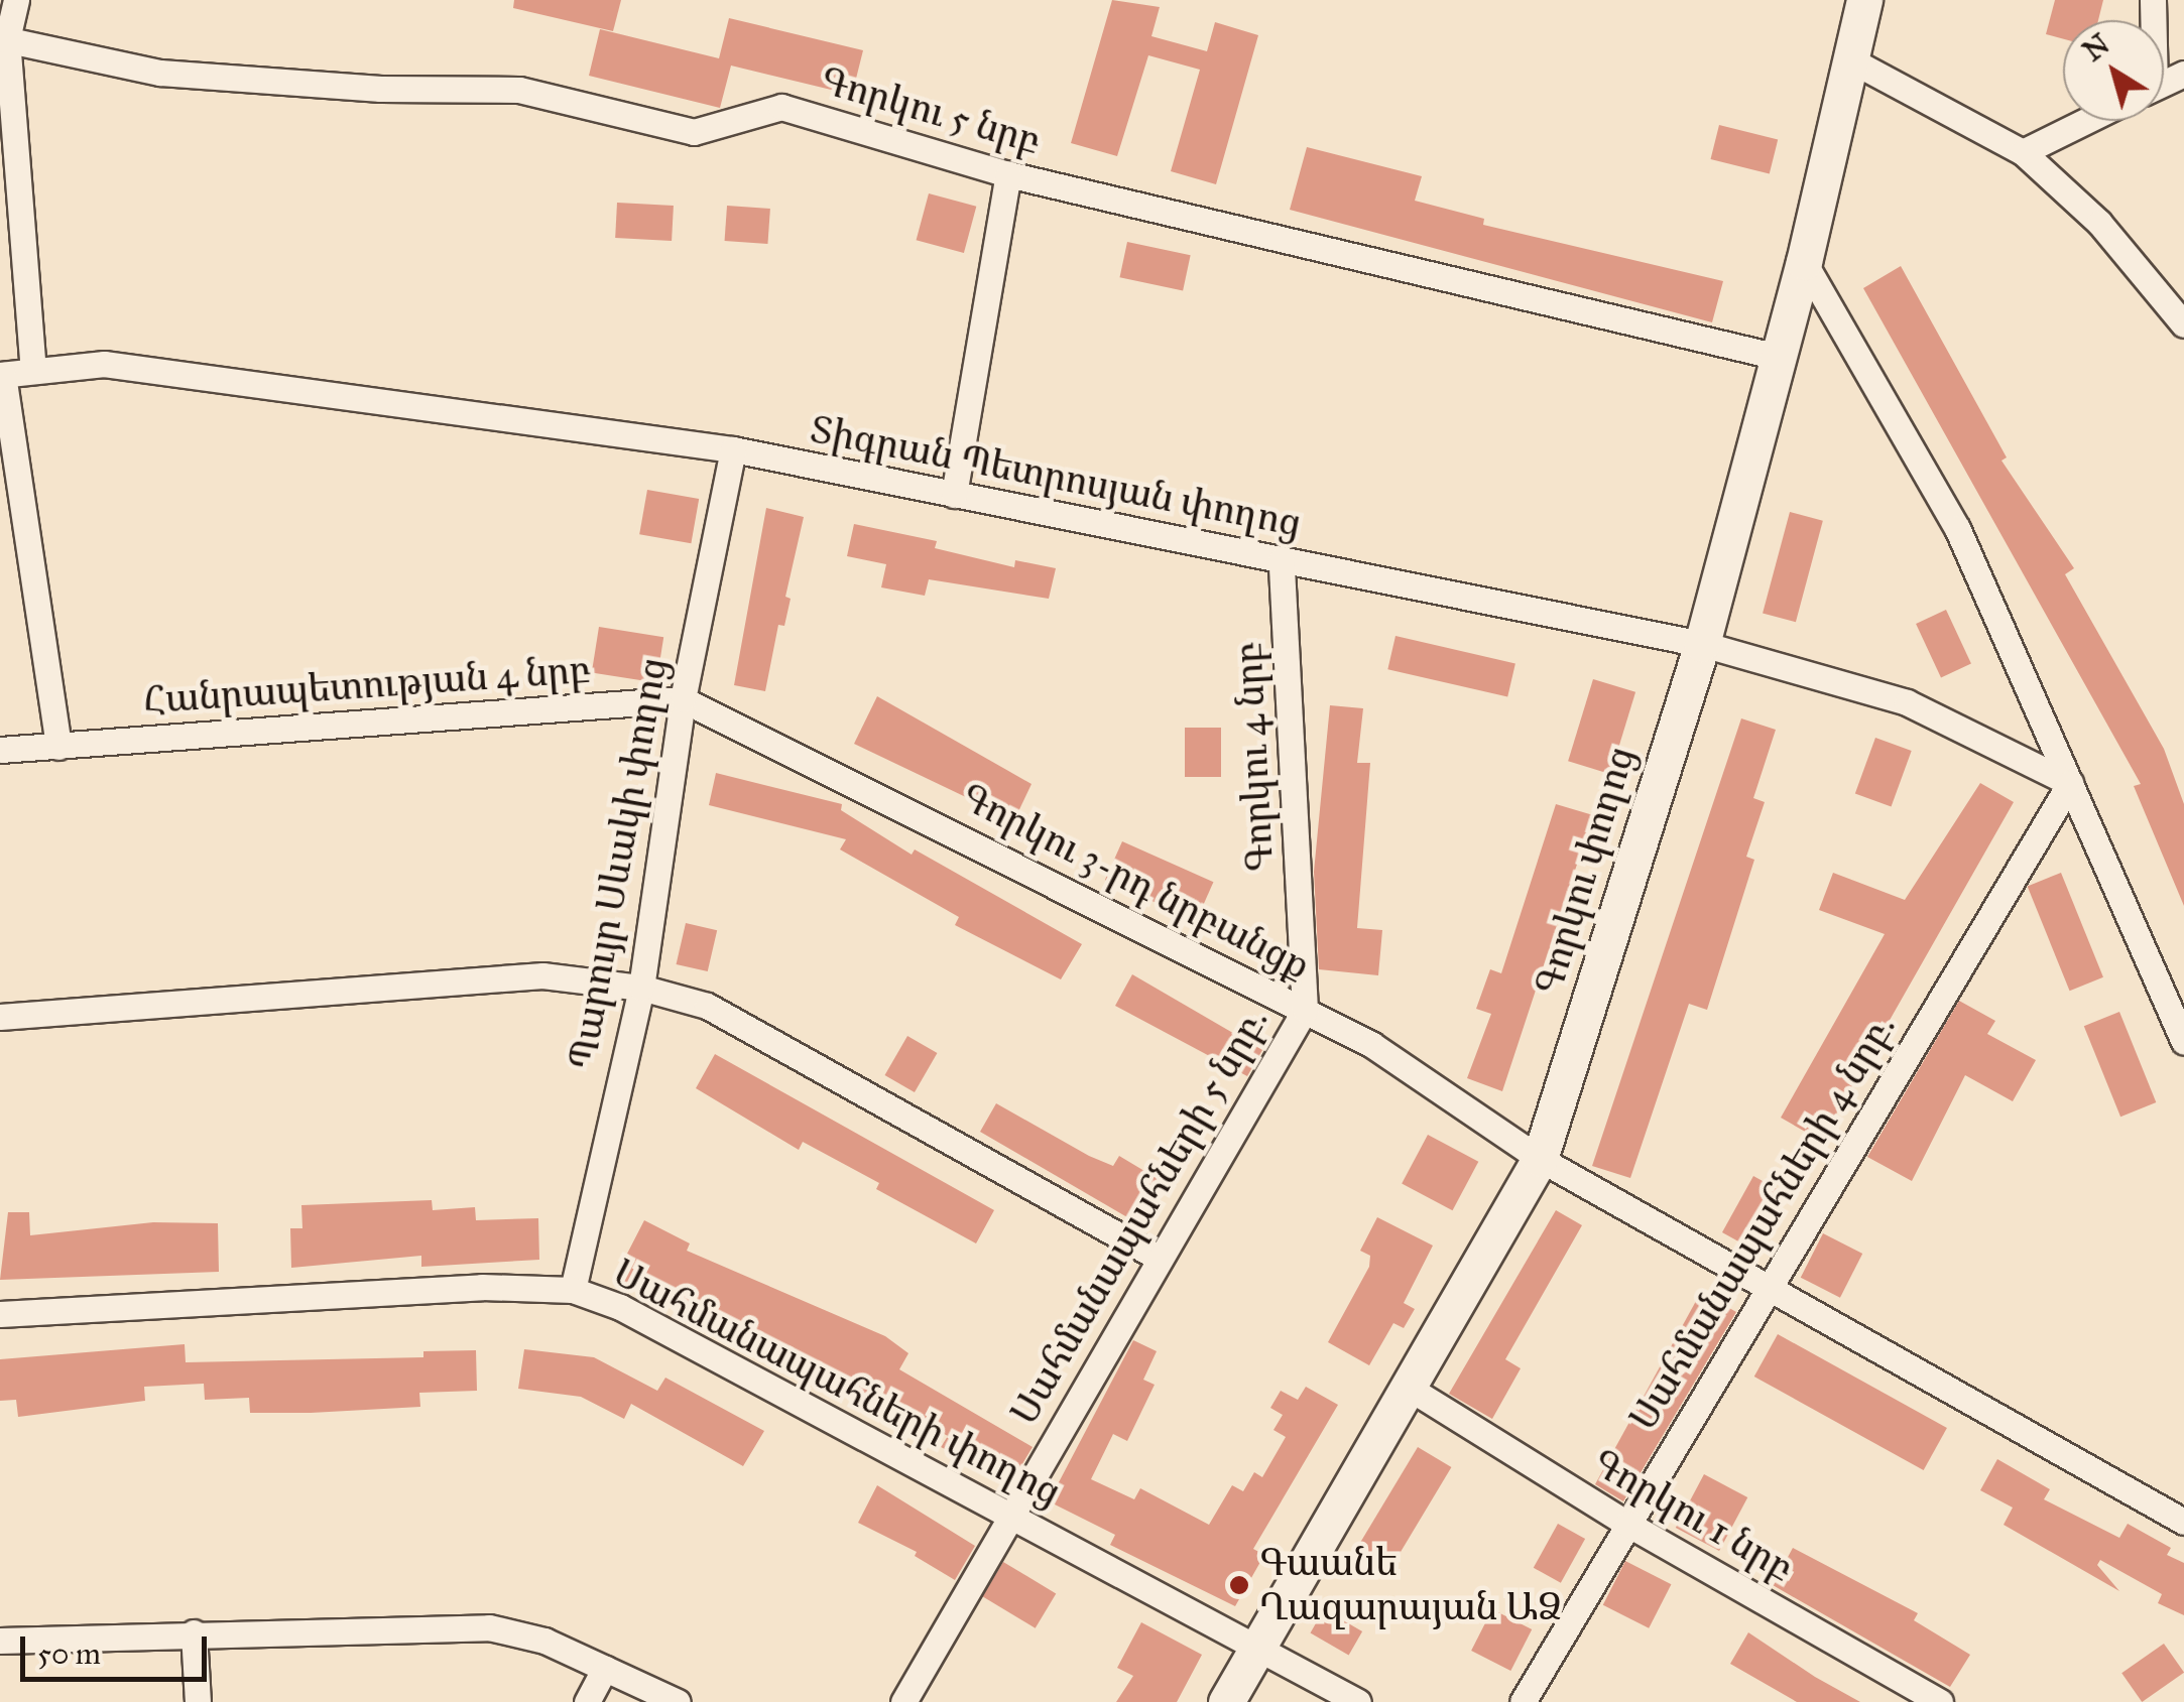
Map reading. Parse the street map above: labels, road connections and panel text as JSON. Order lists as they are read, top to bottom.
{
  "streets": {
    "street": [
      "Գորկու 5 նրբ",
      "Տիգրան Պետրոսյան փողոց",
      "Հանրապետության 4 նրբ",
      "Գորկու 4 նրբ",
      "Պարույր Սևակի փողոց",
      "Գորկու փողոց",
      "Գորկու 3-րդ նրբանցք",
      "Սահմանապահների 5 նրբ.",
      "Սահմանապահների 4 նրբ.",
      "Սահմանապահների փողոց",
      "Գորկու 1 նրբ"
    ]
  },
  "crossings": [
    ["Գորկու 5 նրբ", "Գորկու փողոց"],
    ["Տիգրան Պետրոսյան փողոց", "Գորկու 4 նրբ"],
    ["Տիգրան Պետրոսյան փողոց", "Պարույր Սևակի փողոց"],
    ["Տիգրան Պետրոսյան փողոց", "Գորկու փողոց"],
    ["Տիգրան Պետրոսյան փողոց", "Սահմանապահների 4 նրբ."],
    ["Հանրապետության 4 նրբ", "Պարույր Սևակի փողոց"],
    ["Հանրապետության 4 նրբ", "Գորկու 3-րդ նրբանցք"],
    ["Գորկու 4 նրբ", "Գորկու 3-րդ նրբանցք"],
    ["Գորկու 4 նրբ", "Սահմանապահների 5 նրբ."],
    ["Պարույր Սևակի փողոց", "Գորկու 3-րդ նրբանցք"],
    ["Պարույր Սևակի փողոց", "Սահմանապահների փողոց"],
    ["Գորկու փողոց", "Գորկու 3-րդ նրբանցք"],
    ["Գորկու փողոց", "Սահմանապահների փողոց"],
    ["Գորկու փողոց", "Գորկու 1 նրբ"],
    ["Գորկու 3-րդ նրբանցք", "Սահմանապահների 5 նրբ."],
    ["Գորկու 3-րդ նրբանցք", "Սահմանապահների 4 նրբ."],
    ["Սահմանապահների 5 նրբ.", "Սահմանապահների փողոց"],
    ["Սահմանապահների 4 նրբ.", "Գորկու 1 նրբ"]
  ],
  "places": ["Գաանե Ղազարայան ԱՁ"],
  "scale_bar": "50 m",
  "north": "top left"
}
